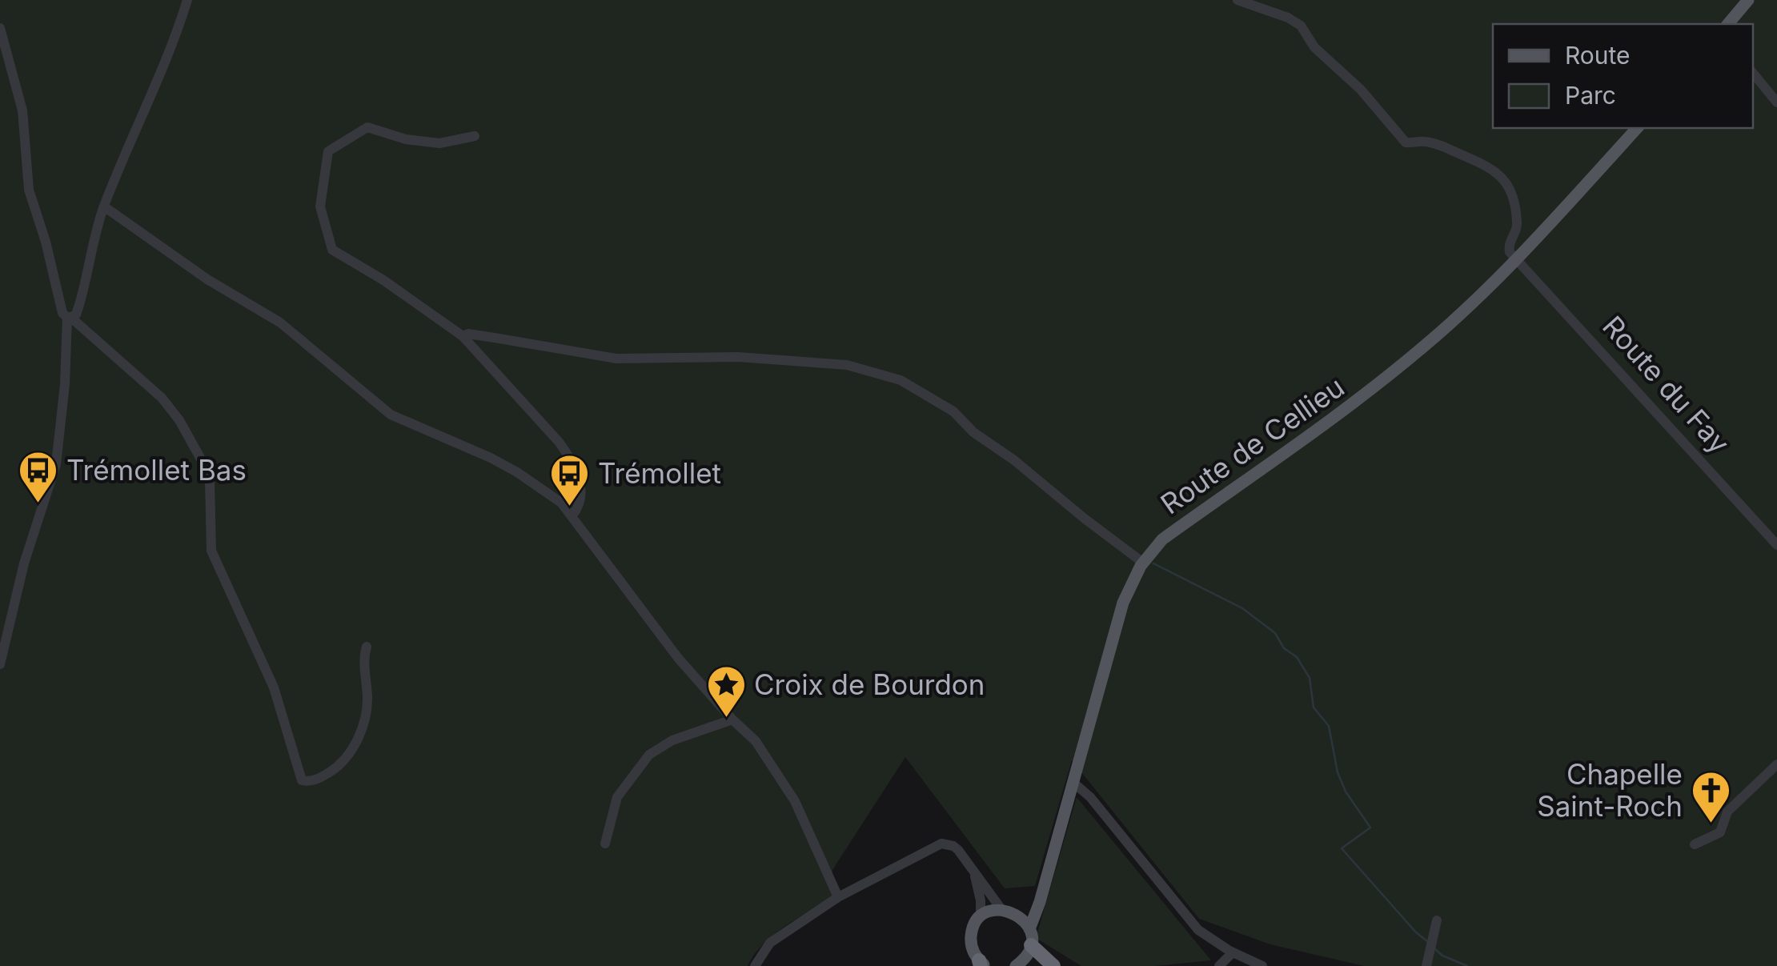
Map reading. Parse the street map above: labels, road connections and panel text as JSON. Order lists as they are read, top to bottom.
{
  "streets": {
    "main road": ["Route de Cellieu"],
    "street": ["Route du Fay"]
  },
  "crossings": [
    ["Route du Fay", "Route de Cellieu"]
  ],
  "places": {
    "bus stop": ["Trémollet Bas", "Trémollet"],
    "place": ["Croix de Bourdon"],
    "church": ["Chapelle Saint-Roch"]
  },
  "legend": ["Route", "Parc"]
}
